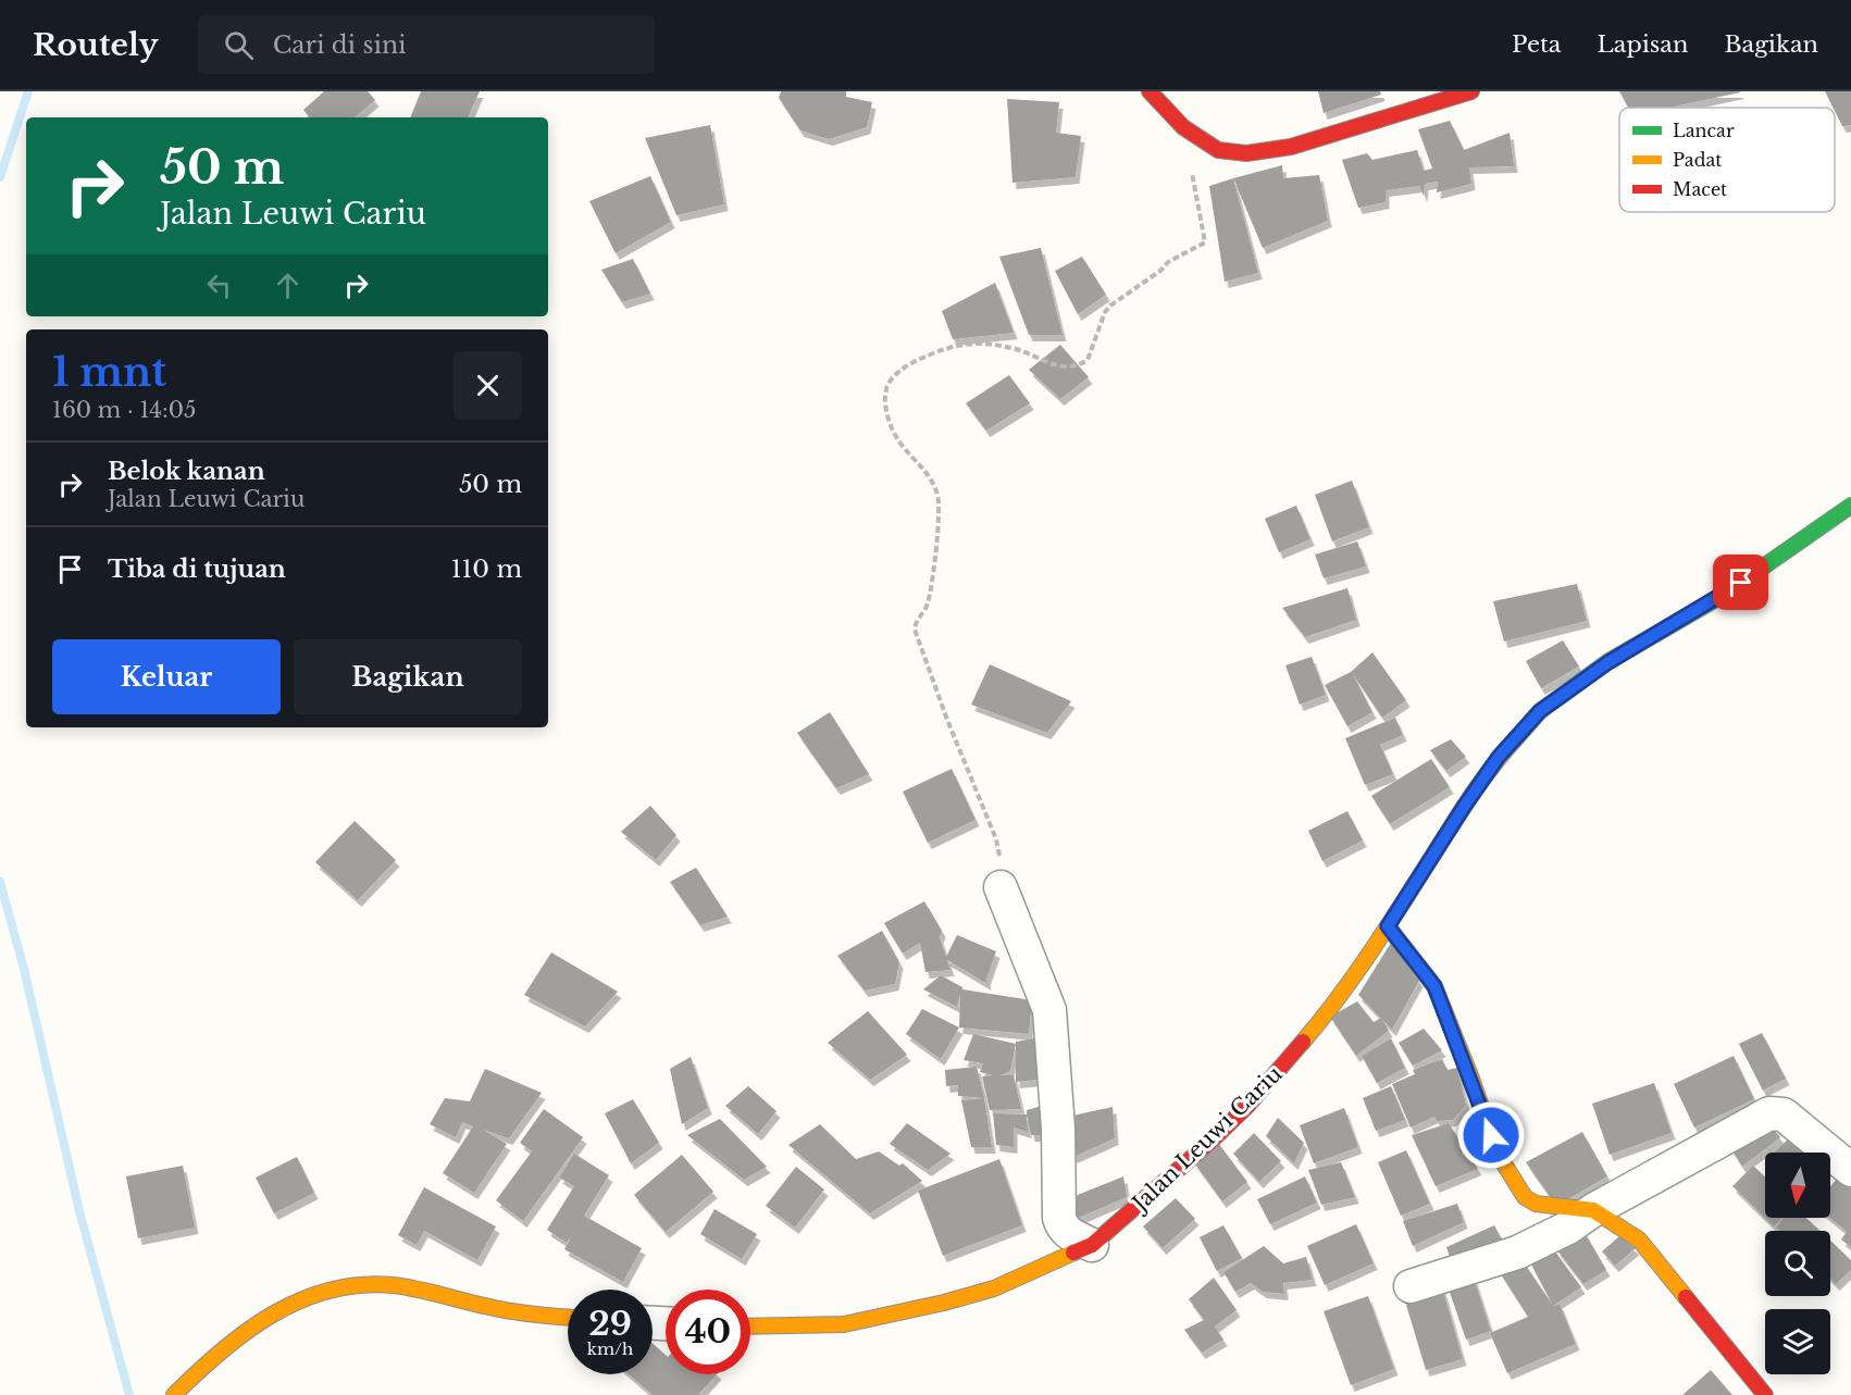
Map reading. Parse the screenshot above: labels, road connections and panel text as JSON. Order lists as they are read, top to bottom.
{
  "streets": {
    "street": ["Jalan Leuwi Cariu"]
  },
  "legend": ["Lancar", "Padat", "Macet"],
  "north": "bottom",
  "page": {
    "header": "Routely",
    "search": "Cari di sini",
    "nav": ["Peta", "Lapisan", "Bagikan"],
    "turn": ["50 m", "Jalan Leuwi Cariu"],
    "heading": ["1 mnt", "160 m · 14:05"],
    "list": [
      {
        "name": "Belok kanan",
        "note": "Jalan Leuwi Cariu",
        "value": "50 m"
      },
      {
        "name": "Tiba di tujuan",
        "value": "110 m"
      }
    ],
    "buttons": ["Keluar", "Bagikan"],
    "speed": "29 km/h",
    "limit": "40"
  }
}
